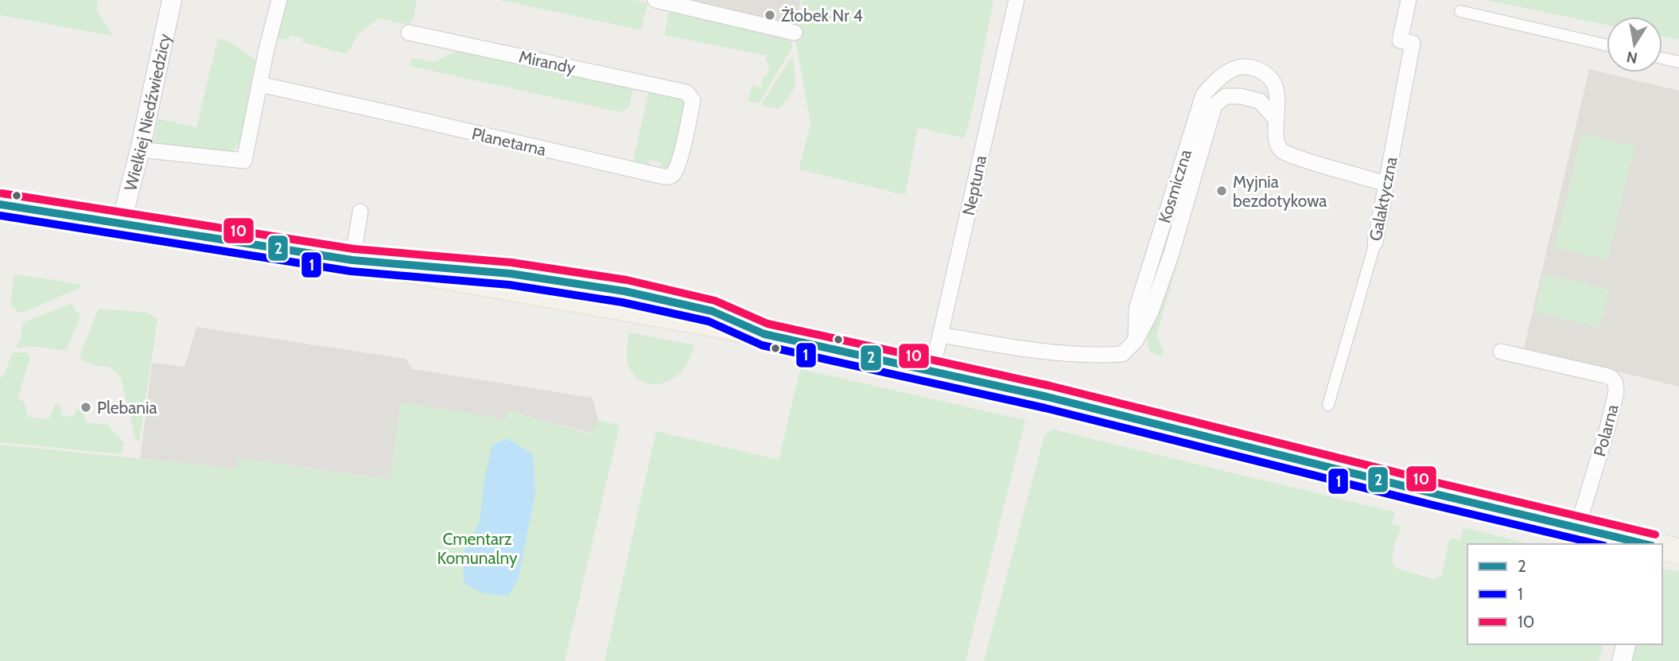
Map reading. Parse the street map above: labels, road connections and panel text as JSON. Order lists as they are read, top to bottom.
{
  "streets": {
    "street": [
      "Mirandy",
      "Wielkiej Niedźwiedzicy",
      "Planetarna",
      "Neptuna",
      "Kosmiczna",
      "Galaktyczna",
      "Polarna"
    ]
  },
  "crossings": [
    ["Mirandy", "Planetarna"],
    ["Kosmiczna", "Galaktyczna"]
  ],
  "parks": ["Cmentarz Komunalny"],
  "places": ["Żłobek Nr 4", "Myjnia bezdotykowa", "Plebania"],
  "lines": ["transit line 10", "transit line 2", "transit line 1"],
  "legend": ["2", "1", "10"],
  "north": "bottom"
}
